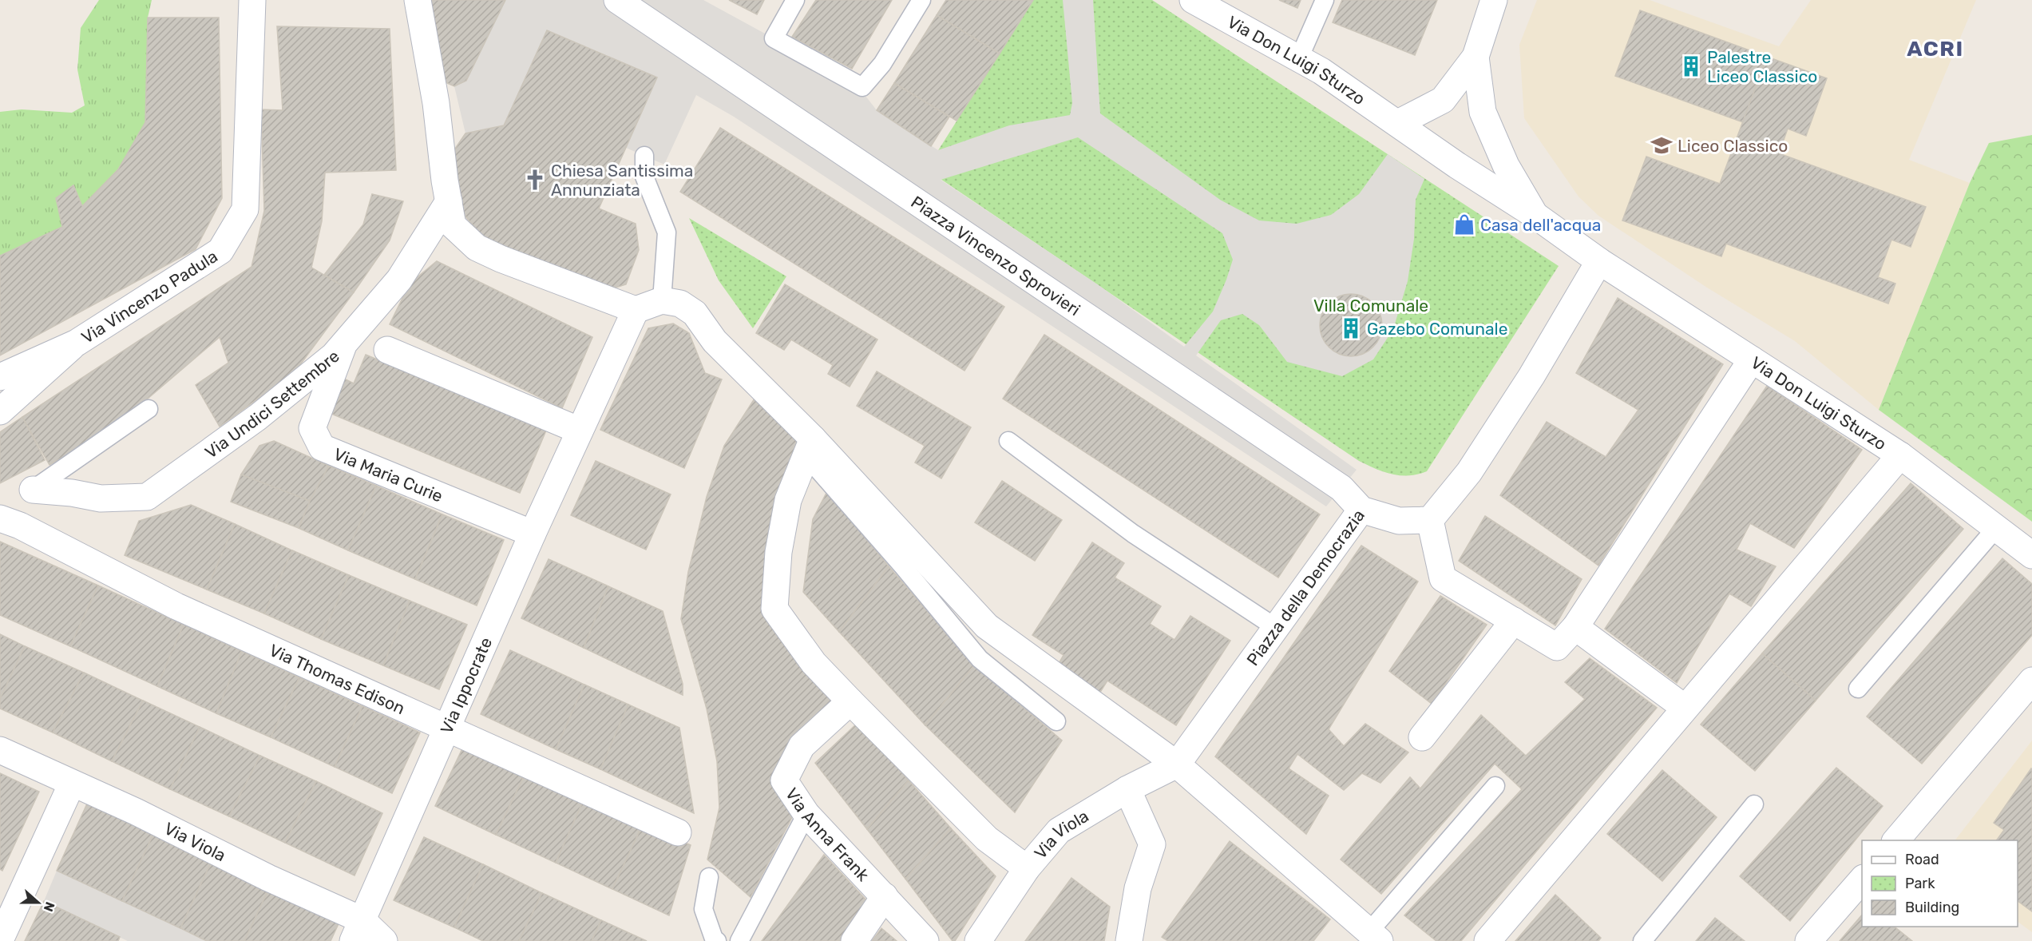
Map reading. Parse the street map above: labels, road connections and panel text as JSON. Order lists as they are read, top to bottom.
{
  "streets": {
    "street": [
      "Via Don Luigi Sturzo",
      "Piazza Vincenzo Sprovieri",
      "Via Vincenzo Padula",
      "Via Undici Settembre",
      "Via Maria Curie",
      "Piazza della Democrazia",
      "Via Thomas Edison",
      "Via Ippocrate",
      "Via Anna Frank",
      "Via Viola"
    ]
  },
  "crossings": [
    ["Piazza Vincenzo Sprovieri", "Piazza della Democrazia"],
    ["Via Undici Settembre", "Via Maria Curie"],
    ["Via Maria Curie", "Via Ippocrate"],
    ["Piazza della Democrazia", "Via Viola"],
    ["Via Thomas Edison", "Via Ippocrate"],
    ["Via Ippocrate", "Via Viola"]
  ],
  "districts": ["ACRI"],
  "parks": ["Villa Comunale"],
  "places": {
    "building": ["Palestre Liceo Classico", "Gazebo Comunale"],
    "school or university": ["Liceo Classico"],
    "church": ["Chiesa Santissima Annunziata"],
    "shop": ["Casa dell'acqua"]
  },
  "legend": ["Road", "Park", "Building"],
  "north": "right"
}
